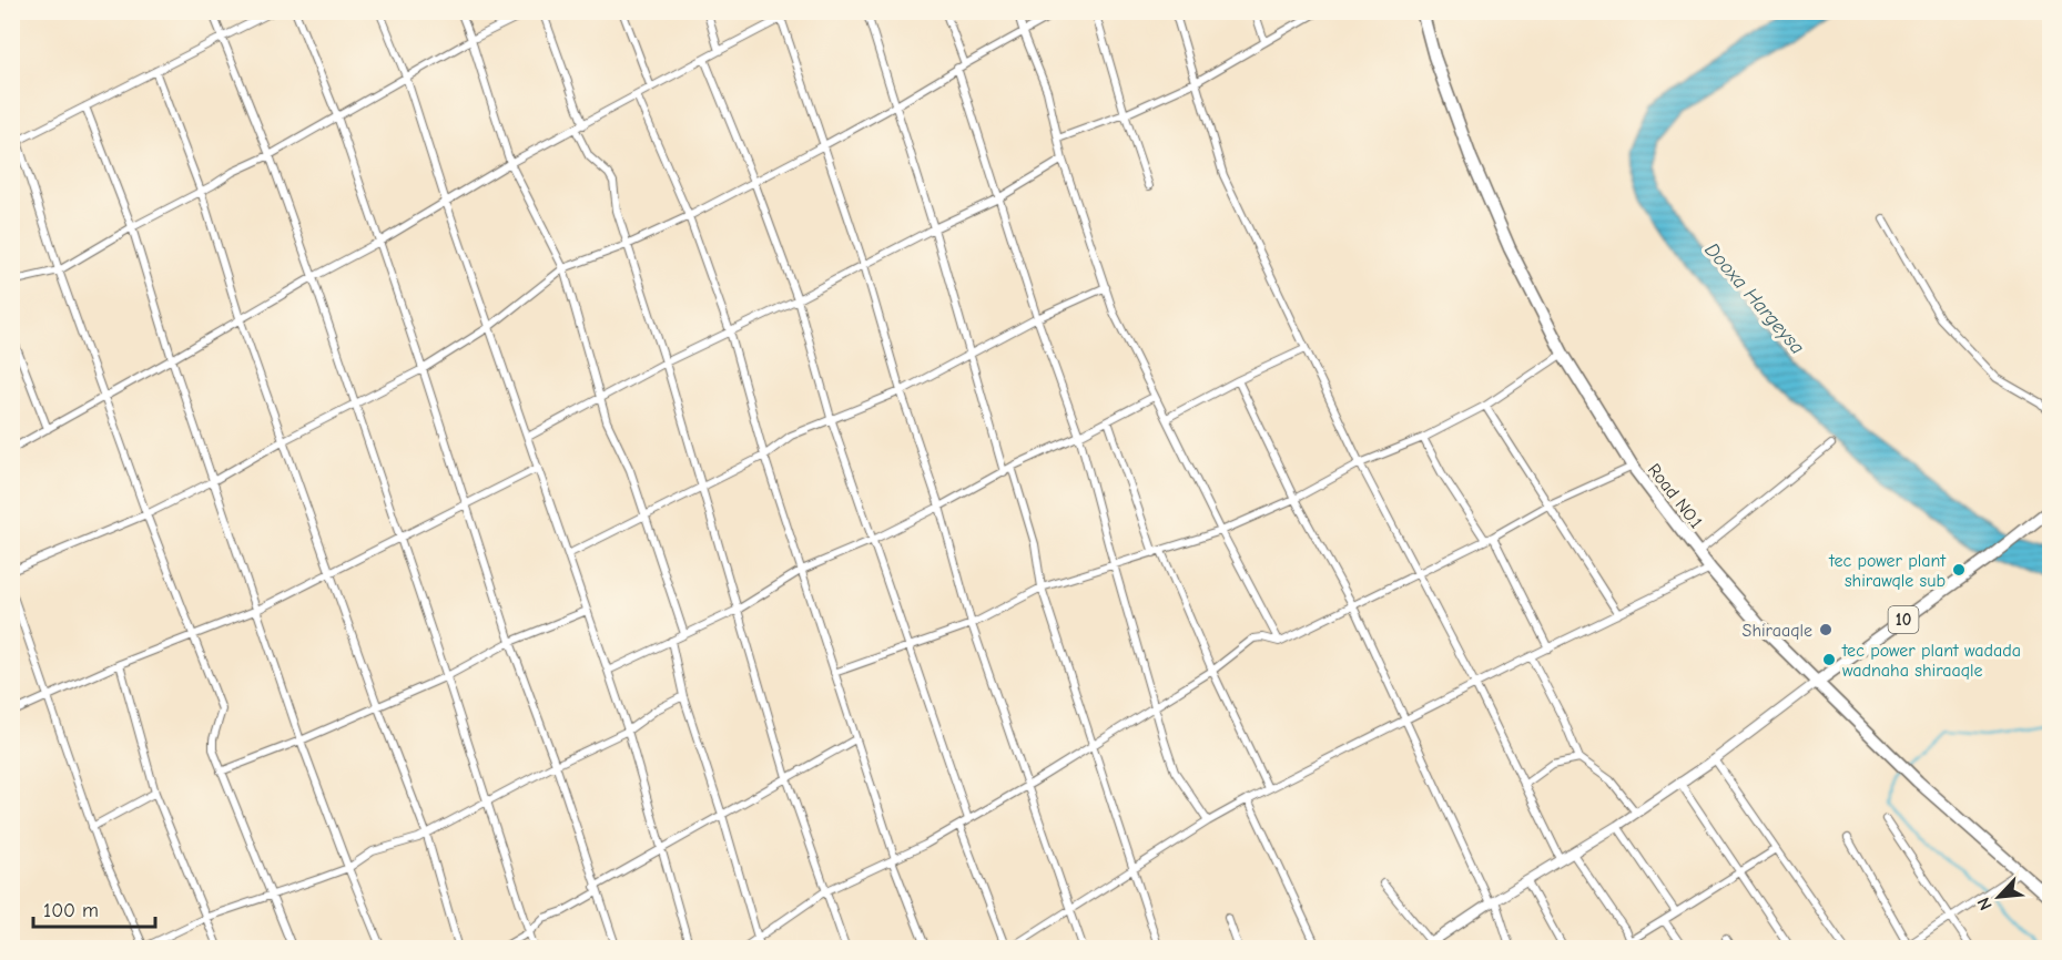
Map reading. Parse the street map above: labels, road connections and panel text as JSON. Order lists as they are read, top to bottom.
{
  "streets": {
    "highway": ["Road NO.1", "10"]
  },
  "crossings": [
    ["Road NO.1", "10"]
  ],
  "water": ["Dooxa Hargeysa"],
  "places": ["tec power plant shirawqle sub", "Shiraaqle", "tec power plant wadada wadnaha shiraaqle"],
  "scale_bar": "100 m",
  "north": "bottom left"
}
